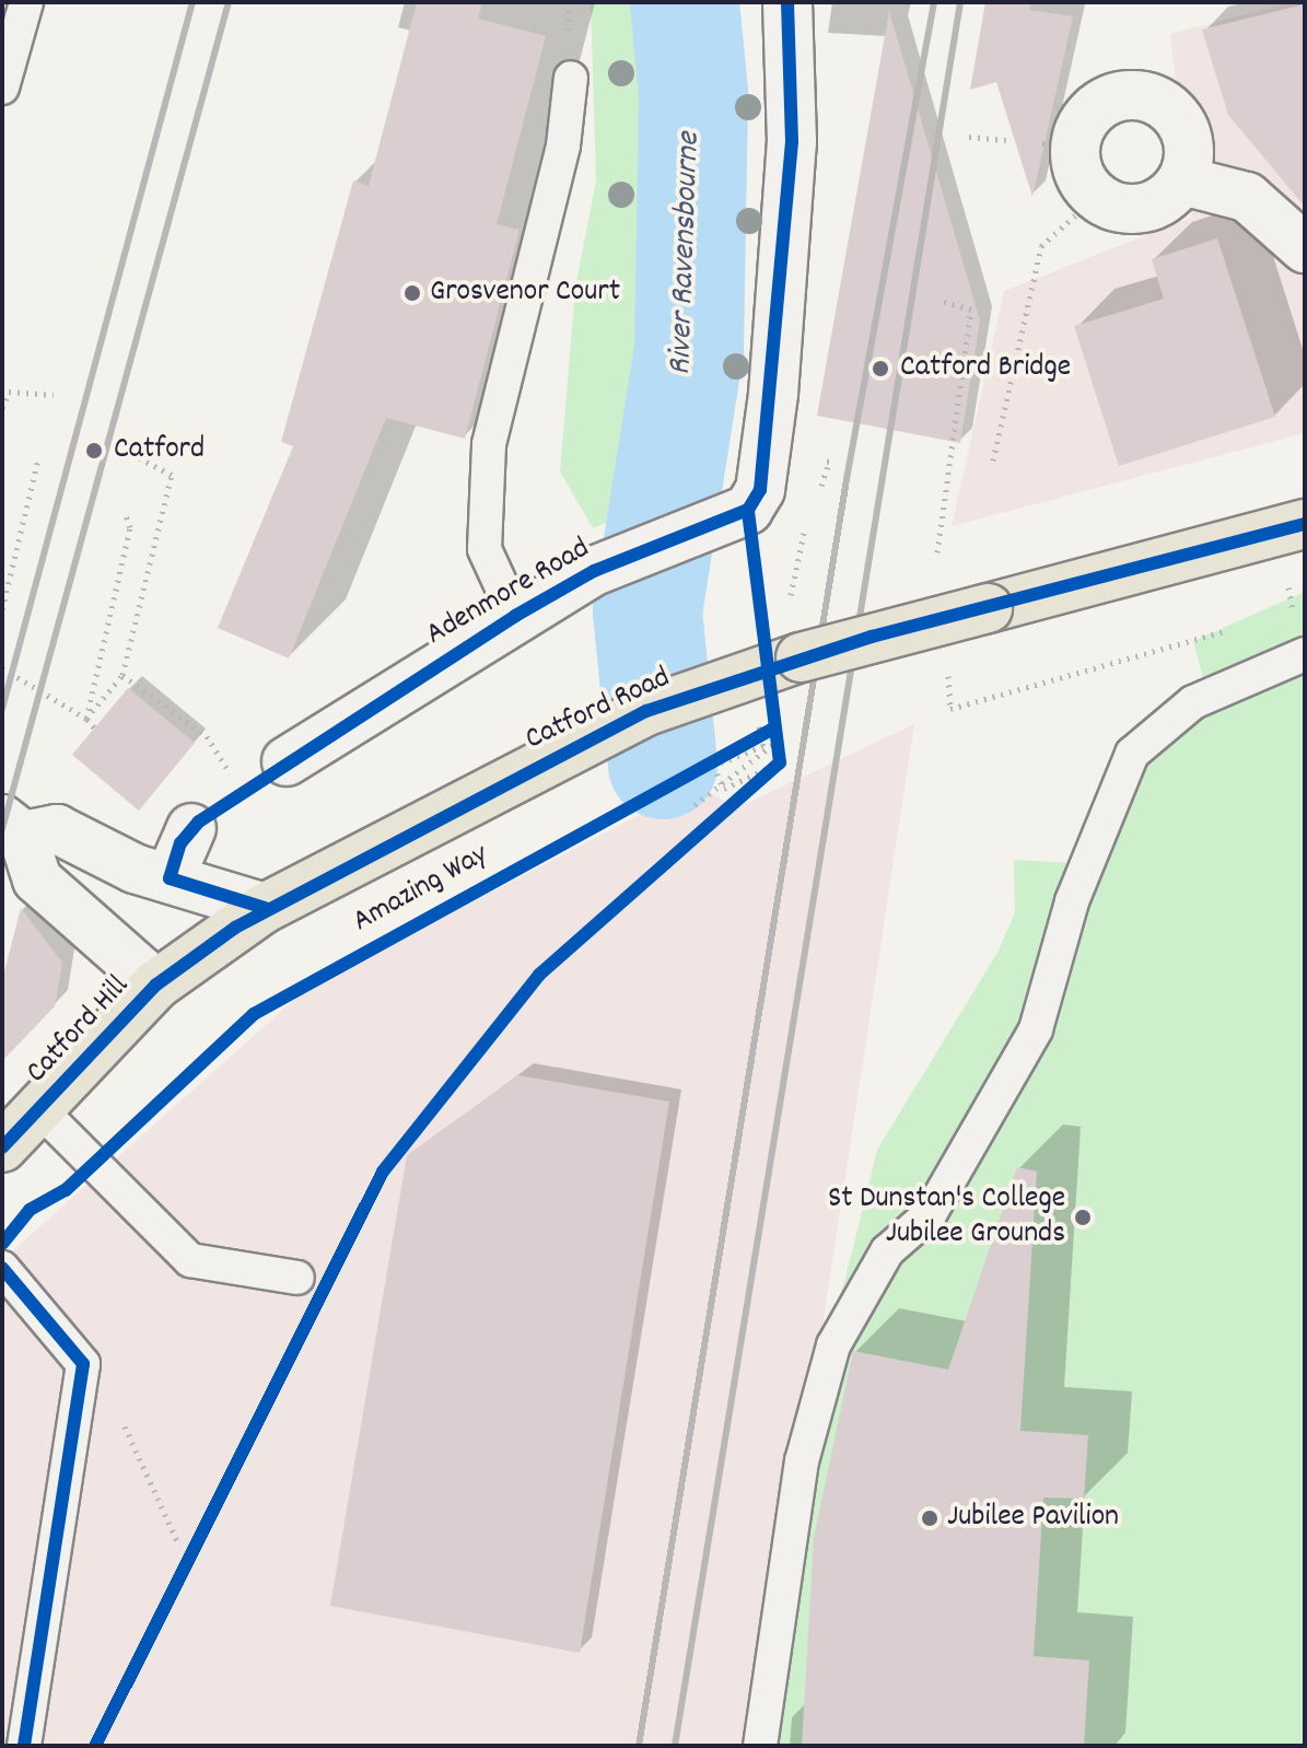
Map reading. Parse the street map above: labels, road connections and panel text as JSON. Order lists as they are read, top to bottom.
{
  "streets": {
    "highway": ["Catford Road", "Catford Hill"],
    "street": ["Adenmore Road"],
    "cycle path": ["Amazing Way"]
  },
  "crossings": [
    ["Catford Road", "Catford Hill"]
  ],
  "water": ["River Ravensbourne"],
  "places": [
    "Grosvenor Court",
    "Catford Bridge",
    "Catford",
    "St Dunstan's College Jubilee Grounds",
    "Jubilee Pavilion"
  ]
}
